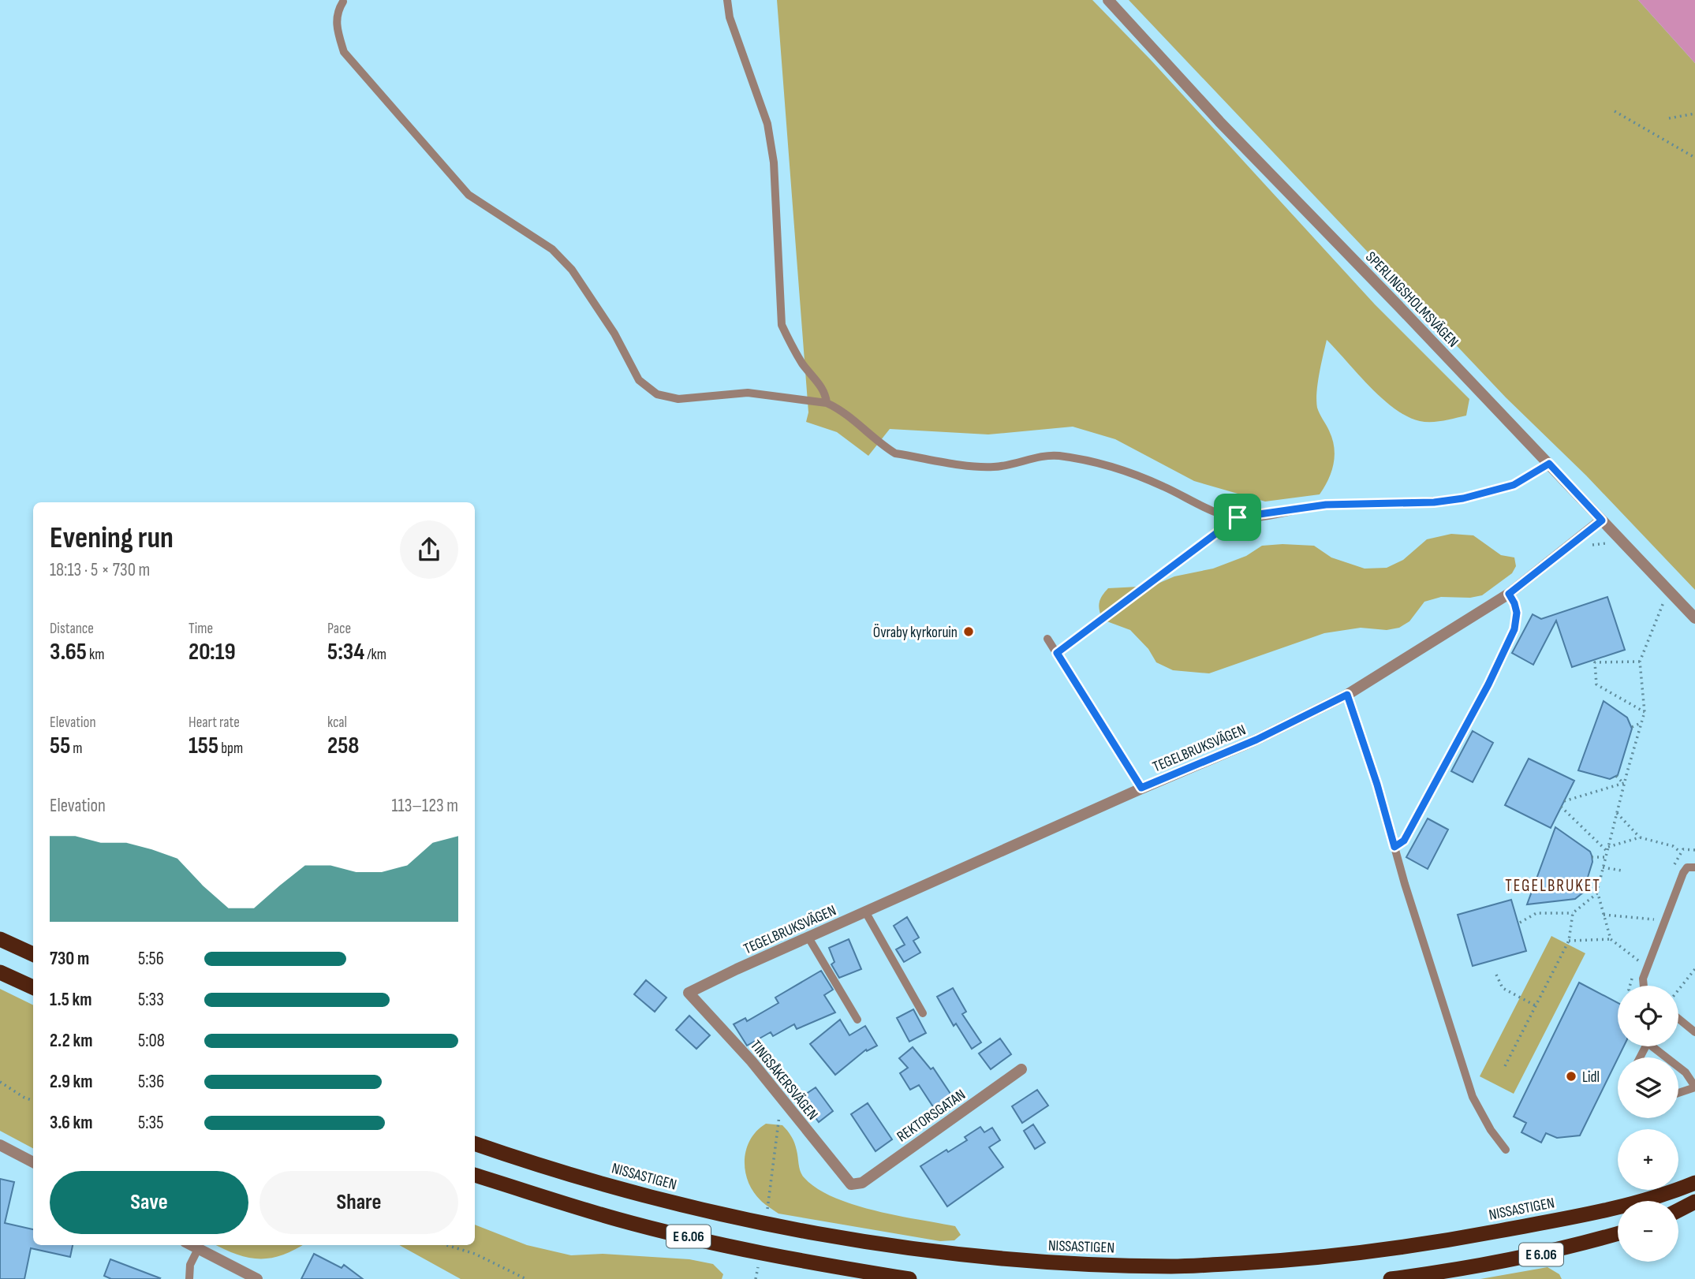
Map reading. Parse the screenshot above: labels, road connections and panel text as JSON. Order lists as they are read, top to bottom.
{
  "streets": {
    "highway": ["NISSASTIGEN", "E 6.06"],
    "street": [
      "SPERLINGSHOLMSVÄGEN",
      "TEGELBRUKSVÄGEN",
      "TINGSÅKERSVÄGEN",
      "REKTORSGATAN"
    ]
  },
  "crossings": [
    ["SPERLINGSHOLMSVÄGEN", "TEGELBRUKSVÄGEN"],
    ["TEGELBRUKSVÄGEN", "TINGSÅKERSVÄGEN"],
    ["TINGSÅKERSVÄGEN", "REKTORSGATAN"]
  ],
  "districts": ["TEGELBRUKET"],
  "places": ["Övraby kyrkoruin", "Lidl"],
  "page": {
    "heading": ["Evening run", "18:13 · 5 × 730 m"],
    "stats": [
      ["Distance", "3.65 km"],
      ["Time", "20:19"],
      ["Pace", "5:34 /km"],
      ["Elevation", "55 m"],
      ["Heart rate", "155 bpm"],
      ["kcal", "258"]
    ],
    "chart": ["Elevation", "113–123 m"],
    "list": [
      {
        "name": "730 m",
        "note": "5:56"
      },
      {
        "name": "1.5 km",
        "note": "5:33"
      },
      {
        "name": "2.2 km",
        "note": "5:08"
      },
      {
        "name": "2.9 km",
        "note": "5:36"
      },
      {
        "name": "3.6 km",
        "note": "5:35"
      }
    ],
    "map_buttons": ["+", "−"],
    "buttons": ["Save", "Share"]
  }
}
